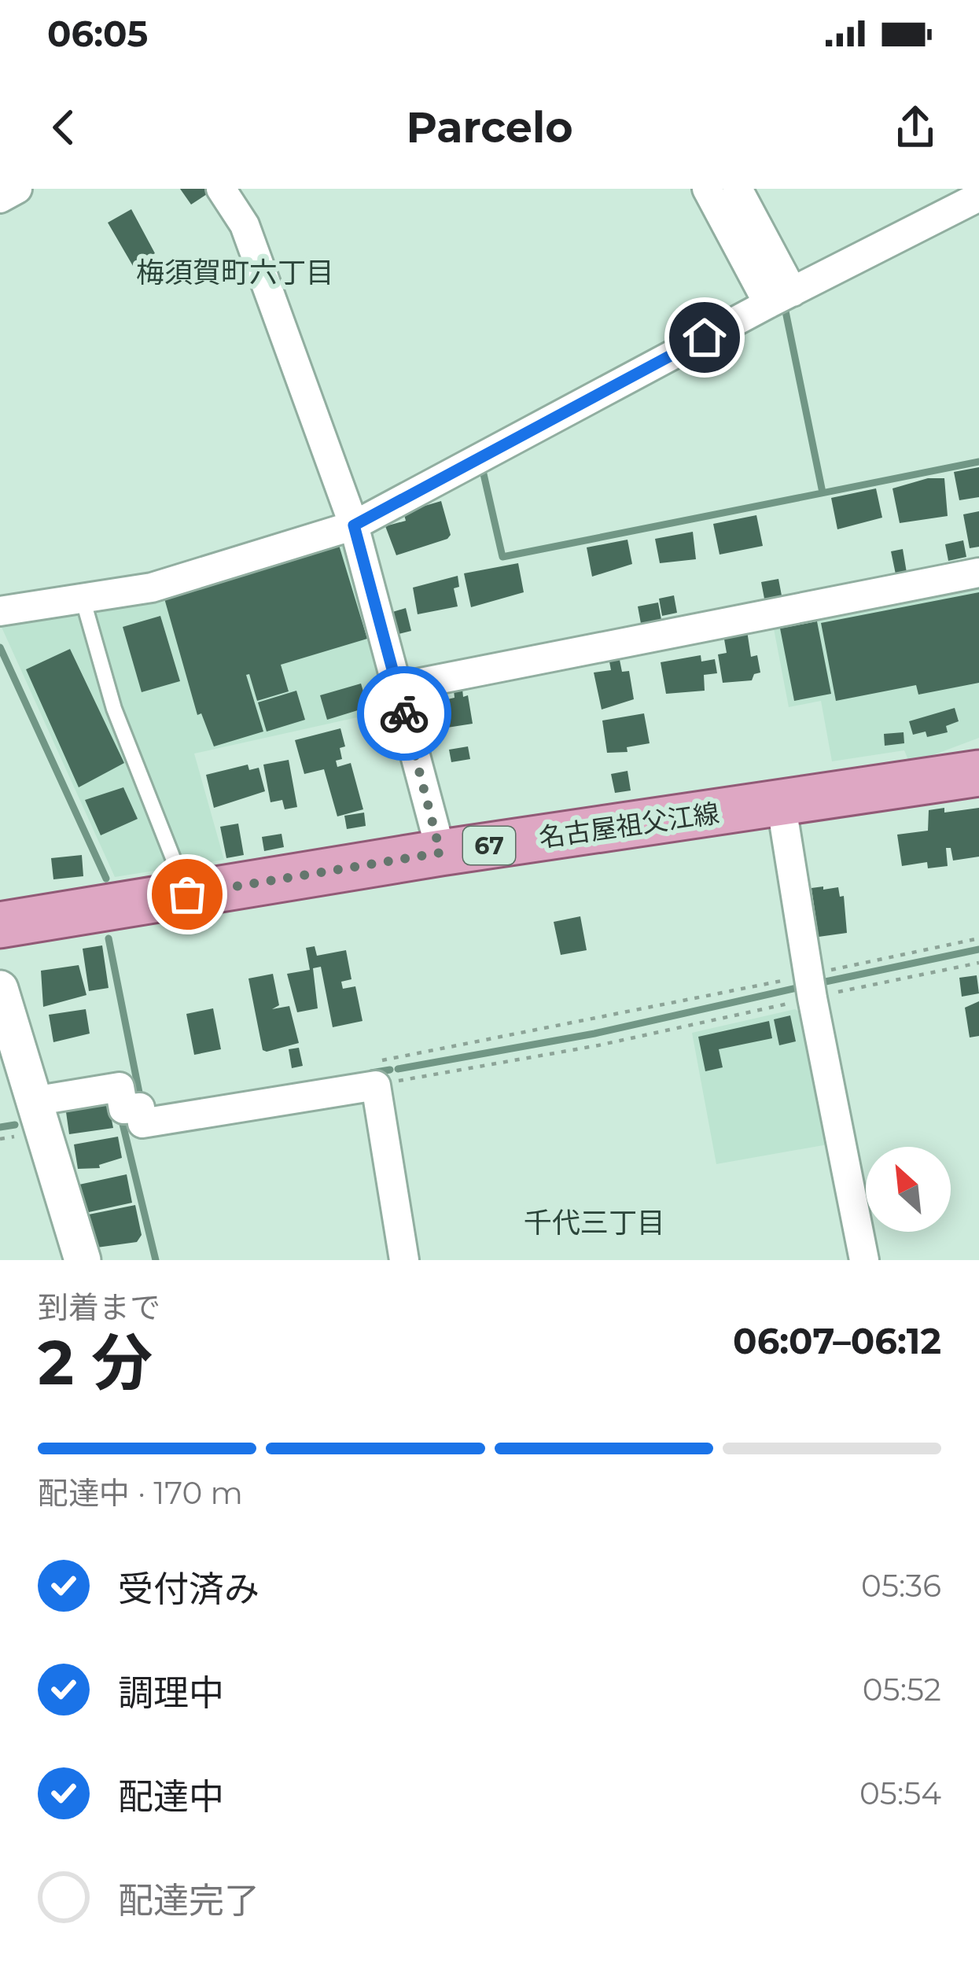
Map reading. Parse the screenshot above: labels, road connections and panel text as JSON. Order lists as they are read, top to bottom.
{
  "streets": {
    "main road": ["名古屋祖父江線", "67"]
  },
  "districts": ["梅須賀町六丁目", "千代三丁目"],
  "north": "top left",
  "page": {
    "status": "06:05",
    "header": "Parcelo",
    "heading": ["2 分", "到着まで", "06:07–06:12"],
    "bar": "配達中 · 170 m",
    "list": [
      ["受付済み", "05:36"],
      ["調理中", "05:52"],
      ["配達中", "05:54"],
      "配達完了"
    ]
  }
}
